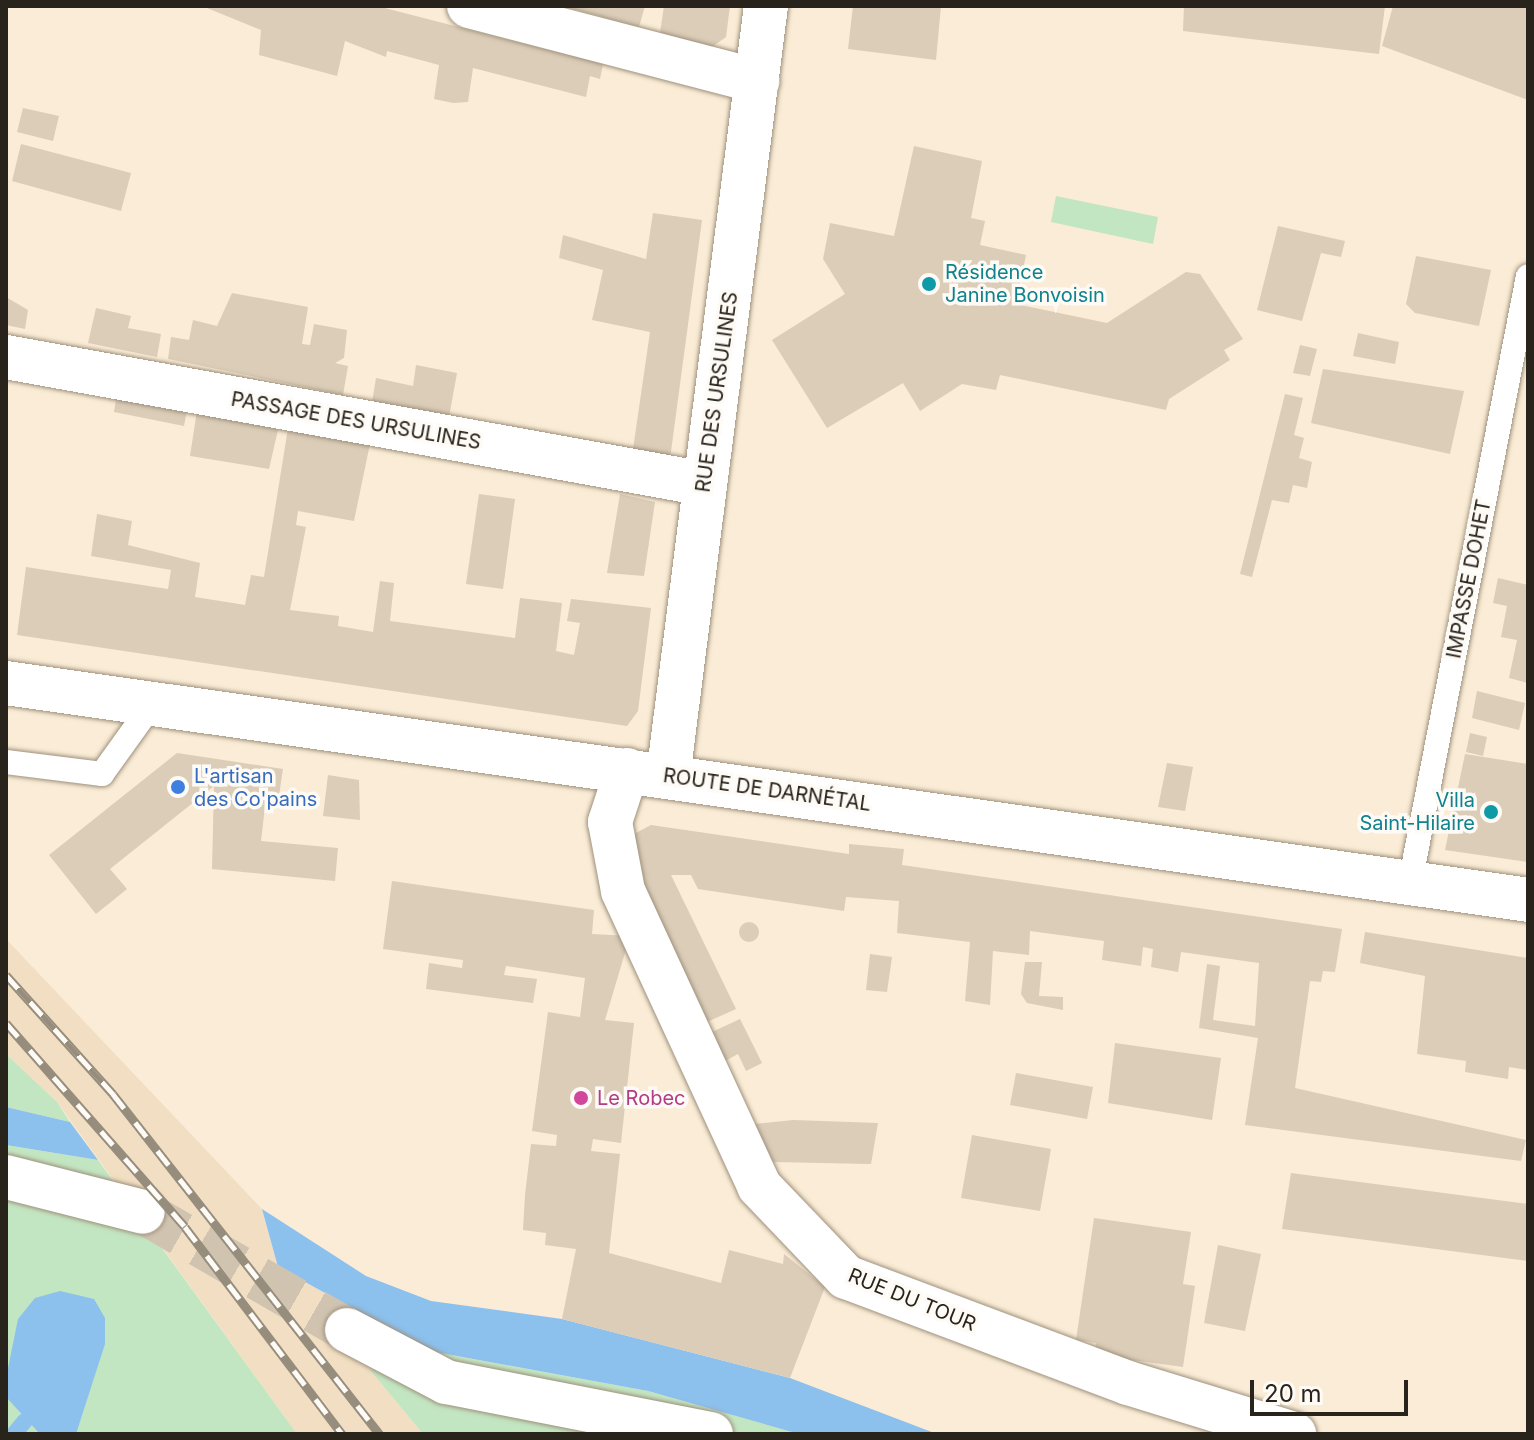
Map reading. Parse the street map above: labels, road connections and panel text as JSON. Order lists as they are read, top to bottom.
{
  "streets": {
    "street": [
      "RUE DES URSULINES",
      "PASSAGE DES URSULINES",
      "ROUTE DE DARNÉTAL",
      "RUE DU TOUR"
    ],
    "lane": ["IMPASSE DOHET"]
  },
  "crossings": [
    ["RUE DES URSULINES", "PASSAGE DES URSULINES"],
    ["RUE DES URSULINES", "ROUTE DE DARNÉTAL"],
    ["RUE DES URSULINES", "RUE DU TOUR"],
    ["IMPASSE DOHET", "ROUTE DE DARNÉTAL"],
    ["ROUTE DE DARNÉTAL", "RUE DU TOUR"]
  ],
  "places": [
    "Résidence Janine Bonvoisin",
    "L'artisan des Co'pains",
    "Villa Saint-Hilaire",
    "Le Robec"
  ],
  "scale_bar": "20 m"
}
